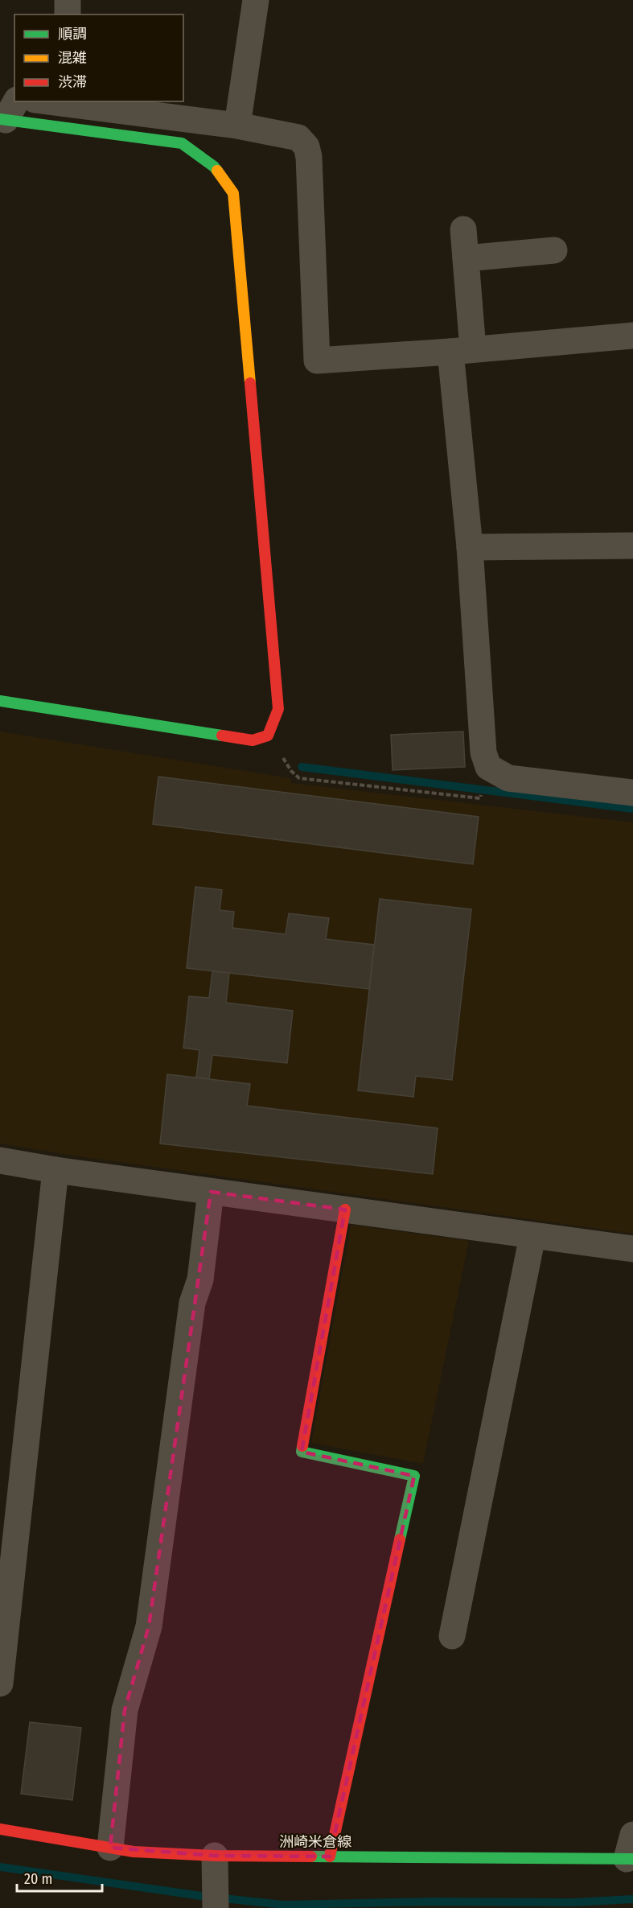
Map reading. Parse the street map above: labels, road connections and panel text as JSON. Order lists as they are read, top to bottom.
{
  "streets": {
    "street": ["洲崎米倉線"]
  },
  "legend": ["順調", "混雑", "渋滞"],
  "scale_bar": "20 m"
}
